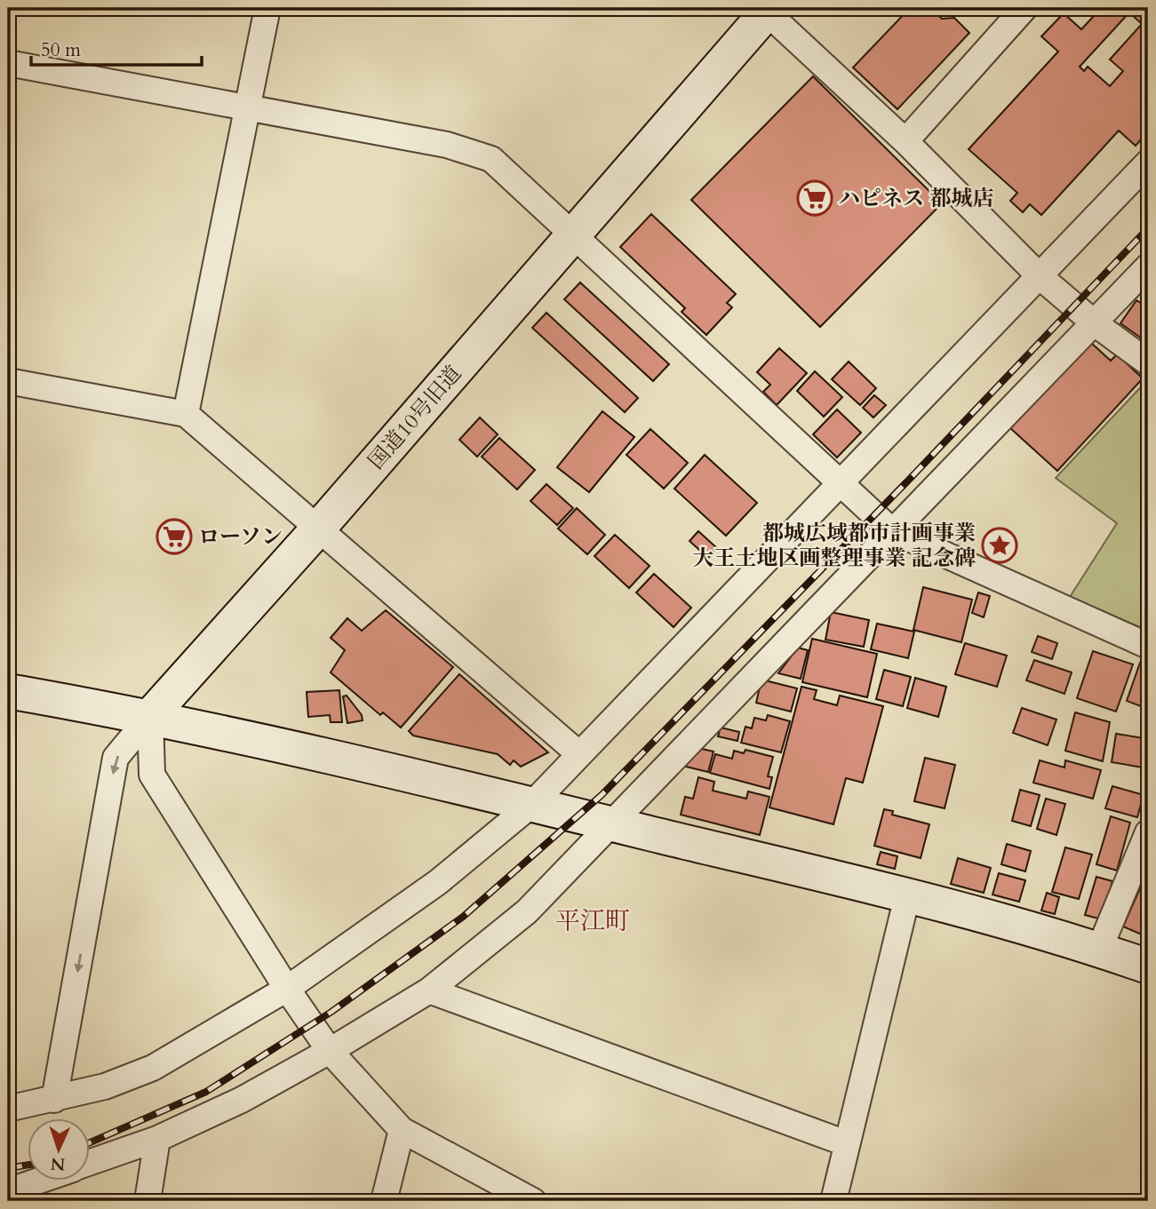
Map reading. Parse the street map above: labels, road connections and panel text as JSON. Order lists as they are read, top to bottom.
{
  "streets": {
    "street": ["国道10号旧道"]
  },
  "districts": ["平江町"],
  "places": {
    "supermarket": ["ハピネス 都城店", "ローソン"],
    "place": ["都城広域都市計画事業 大王土地区画整理事業 記念碑"]
  },
  "scale_bar": "50 m",
  "north": "bottom"
}
